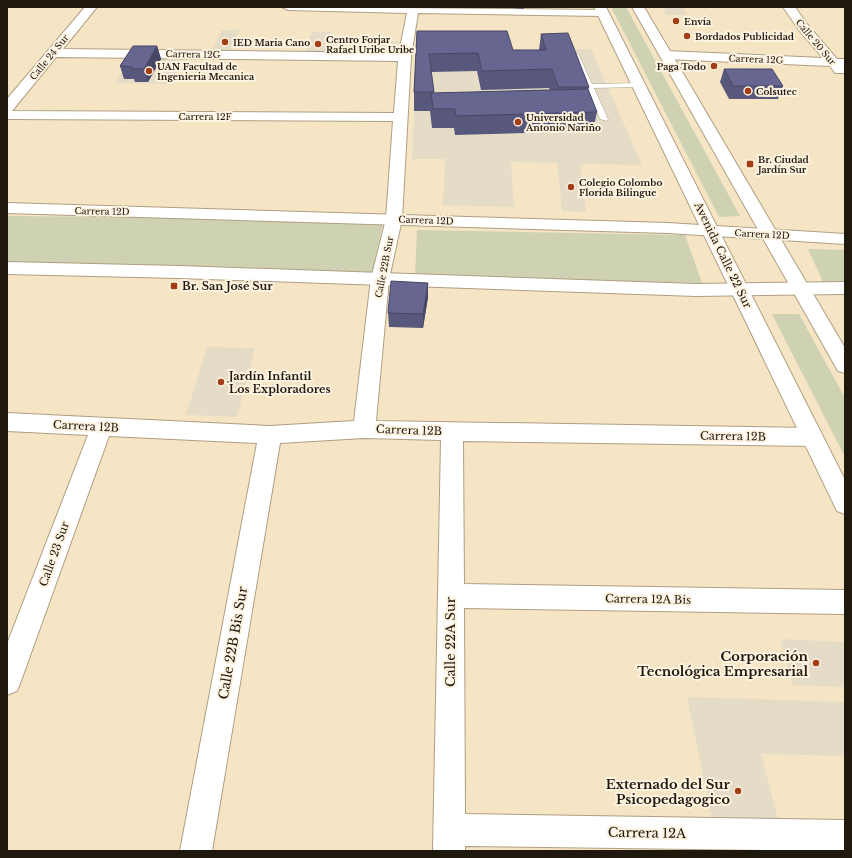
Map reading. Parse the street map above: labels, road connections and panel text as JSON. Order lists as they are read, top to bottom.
{
  "streets": {
    "street": [
      "Calle 20 Sur",
      "Carrera 12G",
      "Calle 24 Sur",
      "Carrera 12F",
      "Carrera 12D",
      "Avenida Calle 22 Sur",
      "Calle 22B Sur",
      "Carrera 12B",
      "Calle 23 Sur",
      "Carrera 12A Bis",
      "Calle 22A Sur",
      "Calle 22B Bis Sur",
      "Carrera 12A"
    ]
  },
  "crossings": [
    ["Calle 20 Sur", "Carrera 12G"],
    ["Carrera 12G", "Calle 24 Sur"],
    ["Carrera 12G", "Calle 22B Sur"],
    ["Carrera 12F", "Calle 22B Sur"],
    ["Carrera 12D", "Avenida Calle 22 Sur"],
    ["Carrera 12D", "Calle 22B Sur"],
    ["Avenida Calle 22 Sur", "Carrera 12B"],
    ["Calle 22B Sur", "Carrera 12B"],
    ["Carrera 12B", "Calle 23 Sur"],
    ["Carrera 12B", "Calle 22A Sur"],
    ["Carrera 12B", "Calle 22B Bis Sur"],
    ["Carrera 12A Bis", "Calle 22A Sur"],
    ["Calle 22A Sur", "Carrera 12A"]
  ],
  "places": {
    "other": [
      "Envía",
      "Bordados Publicidad",
      "IED Maria Cano",
      "Centro Forjar Rafael Uribe Uribe",
      "Paga Todo",
      "UAN Facultad de Ingenieria Mecanica",
      "Colsutec",
      "Universidad Antonio Nariño",
      "Colegio Colombo Florida Bilingue",
      "Jardín Infantil Los Exploradores",
      "Corporación Tecnológica Empresarial",
      "Externado del Sur Psicopedagogico"
    ],
    "transit": ["Br. Ciudad Jardín Sur", "Br. San José Sur"]
  }
}
